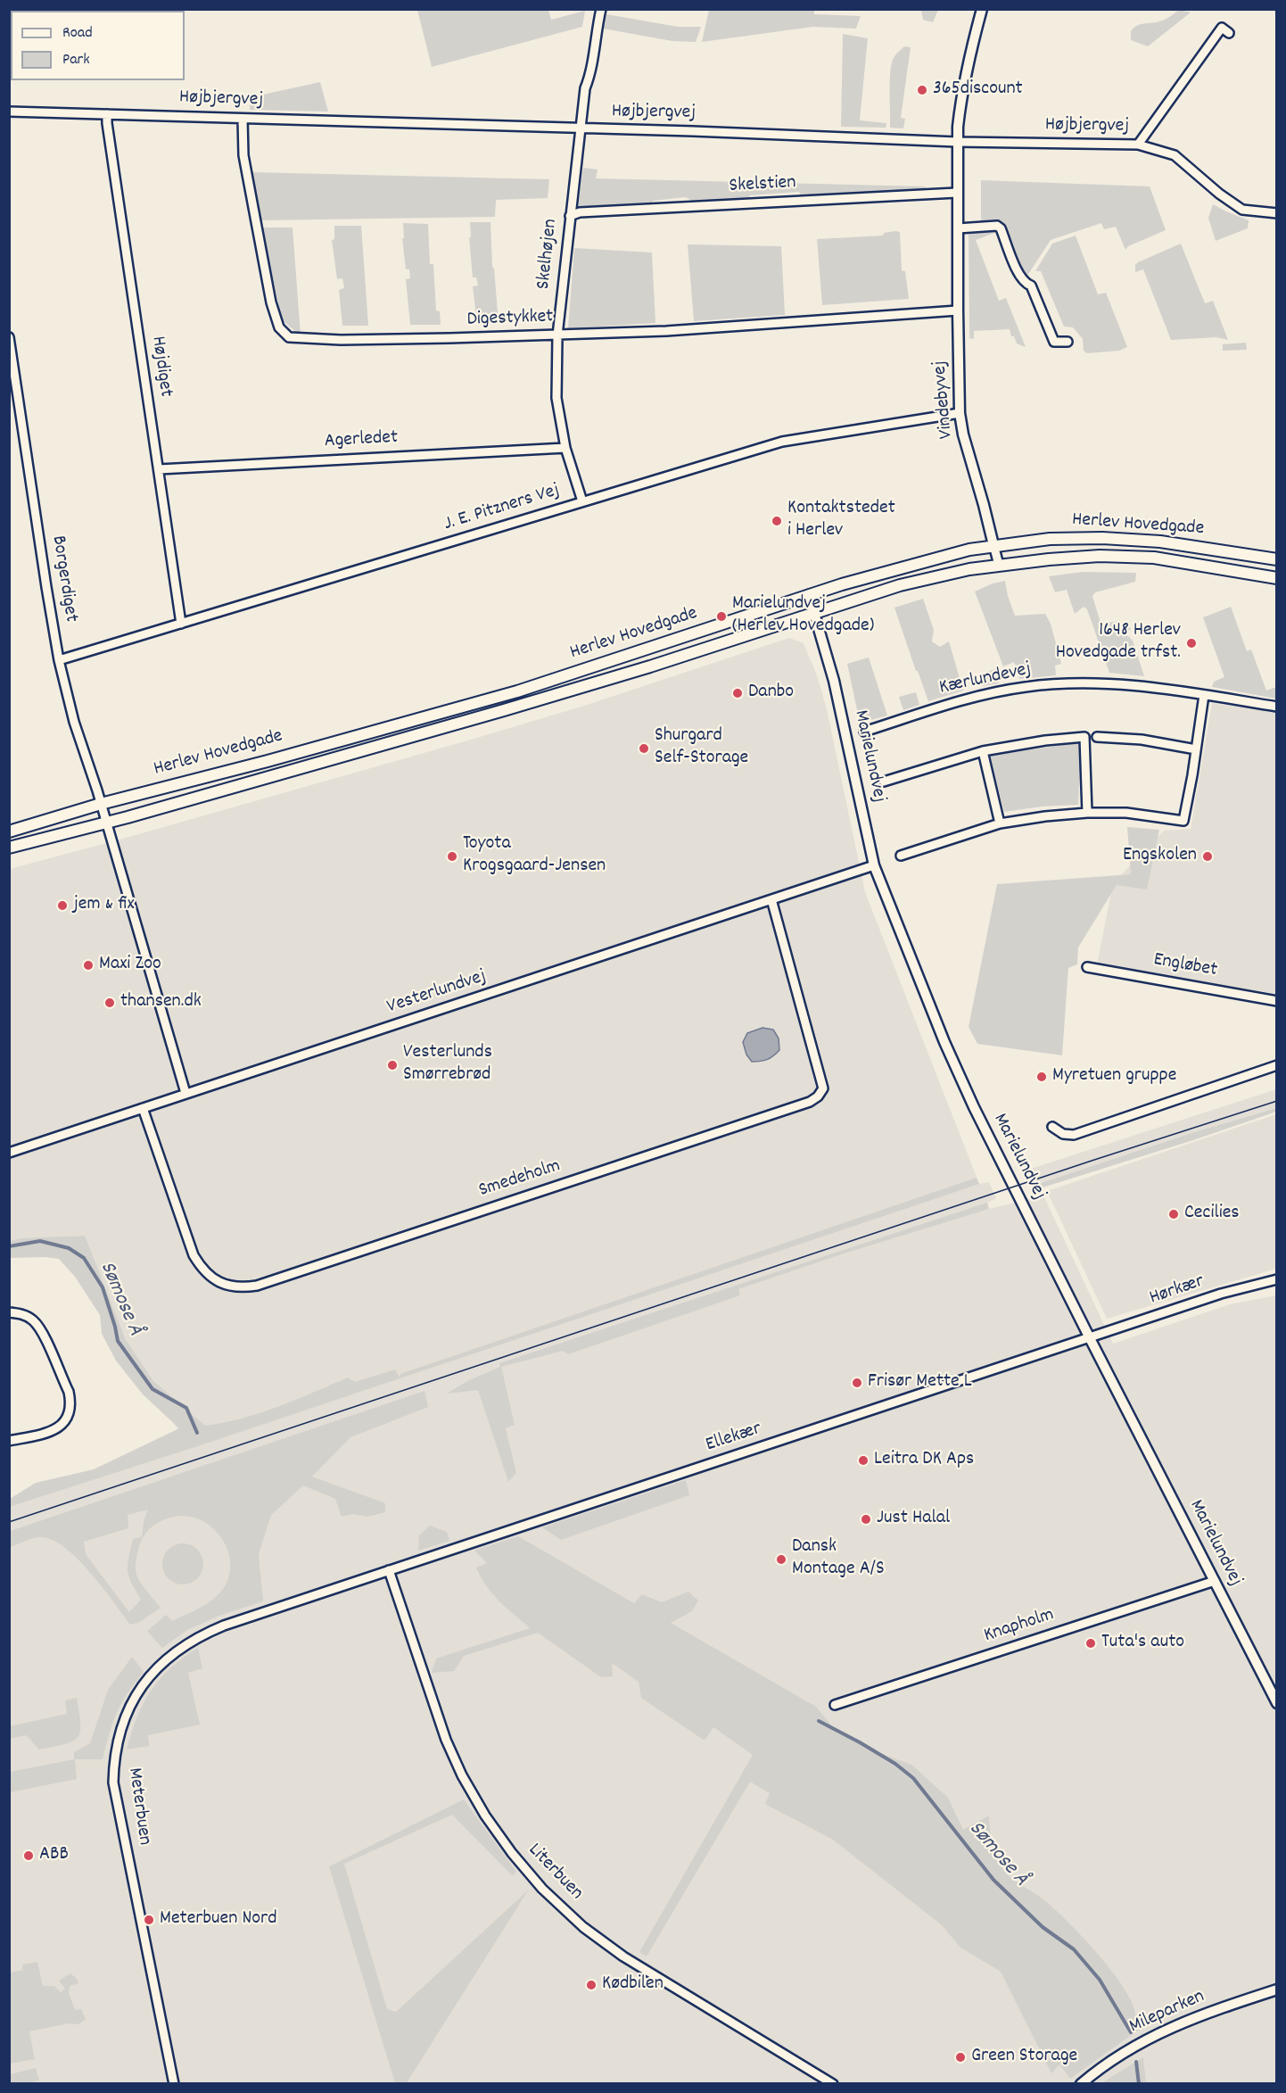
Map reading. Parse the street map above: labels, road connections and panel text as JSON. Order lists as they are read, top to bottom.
{
  "streets": {
    "main road": ["Herlev Hovedgade"],
    "street": [
      "Højbjergvej",
      "Skelstien",
      "Skelhøjen",
      "Digestykket",
      "Højdiget",
      "Vindebyvej",
      "Agerledet",
      "J. E. Pitzners Vej",
      "Borgerdiget",
      "Kærlundevej",
      "Marielundvej",
      "Engløbet",
      "Vesterlundvej",
      "Smedeholm",
      "Hørkær",
      "Ellekær",
      "Knapholm",
      "Meterbuen",
      "Literbuen",
      "Mileparken"
    ]
  },
  "crossings": [
    ["Højbjergvej", "Skelhøjen"],
    ["Højbjergvej", "Digestykket"],
    ["Højbjergvej", "Højdiget"],
    ["Højbjergvej", "Vindebyvej"],
    ["Skelstien", "Skelhøjen"],
    ["Skelstien", "Vindebyvej"],
    ["Skelhøjen", "Digestykket"],
    ["Skelhøjen", "Agerledet"],
    ["Skelhøjen", "J. E. Pitzners Vej"],
    ["Digestykket", "Vindebyvej"],
    ["Højdiget", "Agerledet"],
    ["Højdiget", "J. E. Pitzners Vej"],
    ["Vindebyvej", "J. E. Pitzners Vej"],
    ["Vindebyvej", "Herlev Hovedgade"],
    ["J. E. Pitzners Vej", "Borgerdiget"],
    ["Herlev Hovedgade", "Borgerdiget"],
    ["Herlev Hovedgade", "Marielundvej"],
    ["Borgerdiget", "Vesterlundvej"],
    ["Marielundvej", "Vesterlundvej"],
    ["Marielundvej", "Hørkær"],
    ["Marielundvej", "Ellekær"],
    ["Marielundvej", "Knapholm"],
    ["Vesterlundvej", "Smedeholm"],
    ["Hørkær", "Ellekær"],
    ["Ellekær", "Meterbuen"],
    ["Ellekær", "Literbuen"],
    ["Meterbuen", "Literbuen"]
  ],
  "water": ["Sømose Å"],
  "places": [
    "365discount",
    "Kontaktstedet i Herlev",
    "Marielundvej (Herlev Hovedgade)",
    "1648 Herlev Hovedgade trfst.",
    "Danbo",
    "Shurgard Self-Storage",
    "Toyota Krogsgaard-Jensen",
    "Engskolen",
    "jem & fix",
    "Maxi Zoo",
    "thansen.dk",
    "Vesterlunds Smørrebrød",
    "Myretuen gruppe",
    "Cecilies",
    "Frisør Mette L",
    "Leitra DK Aps",
    "Just Halal",
    "Dansk Montage A/S",
    "Tuta's auto",
    "ABB",
    "Meterbuen Nord",
    "Kødbilen",
    "Green Storage"
  ],
  "legend": ["Road", "Park"]
}
